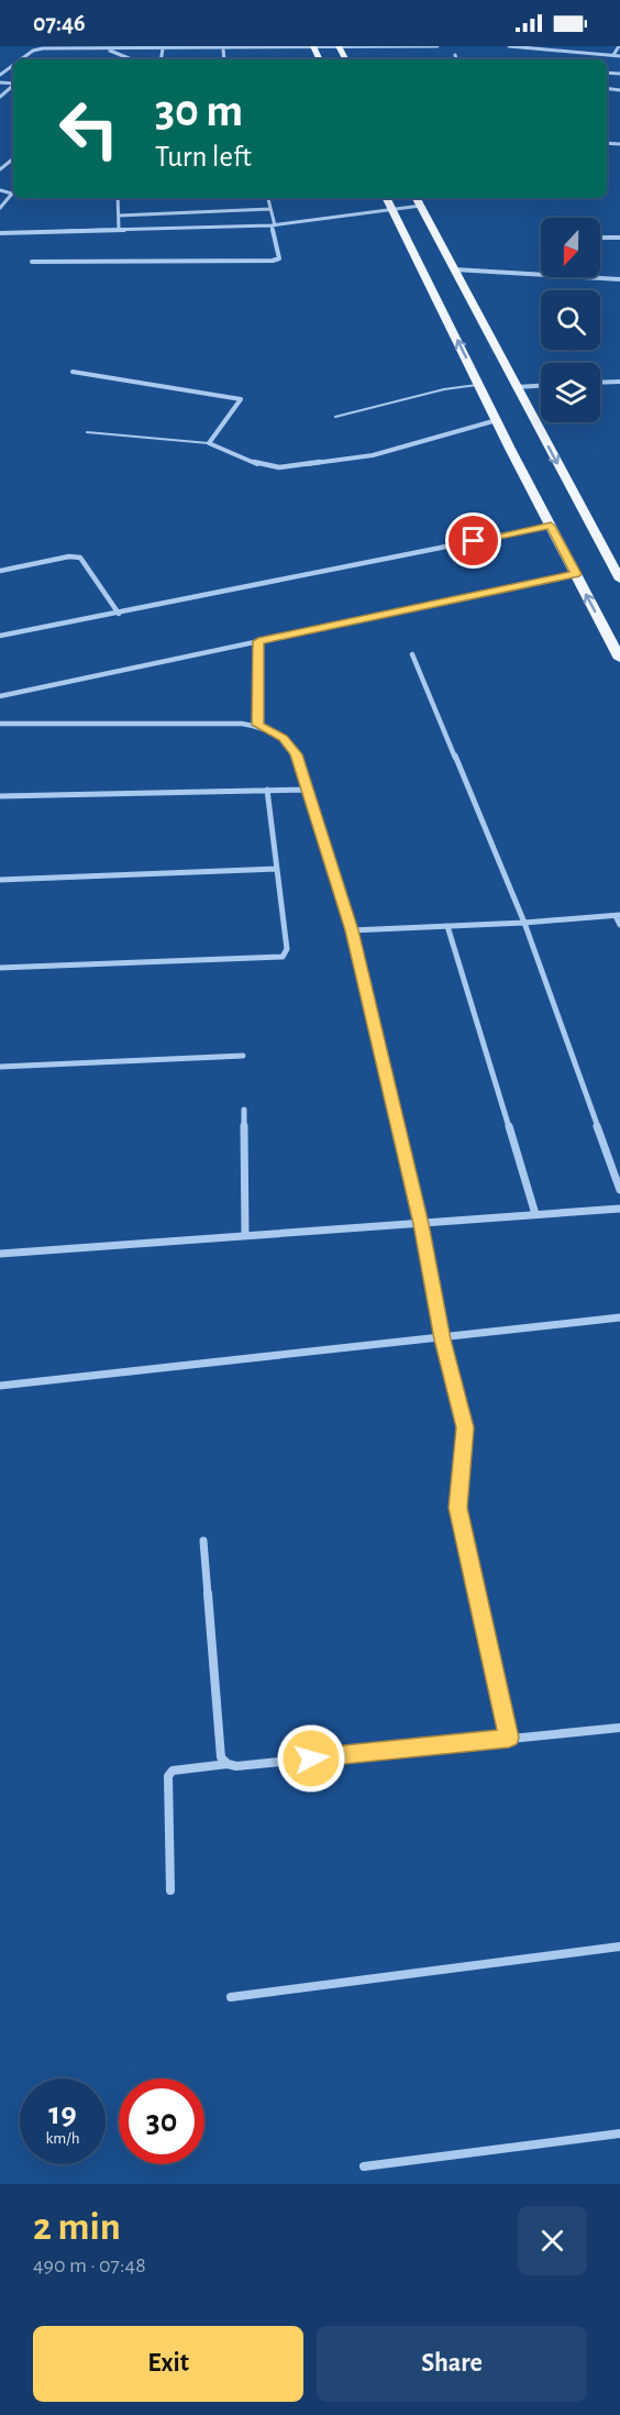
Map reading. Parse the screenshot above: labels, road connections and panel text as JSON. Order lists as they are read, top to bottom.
{
  "north": "bottom",
  "page": {
    "status": "07:46",
    "turn": ["30 m", "Turn left"],
    "speed": "19 km/h",
    "limit": "30",
    "heading": ["2 min", "490 m · 07:48"],
    "buttons": ["Exit", "Share"]
  }
}
